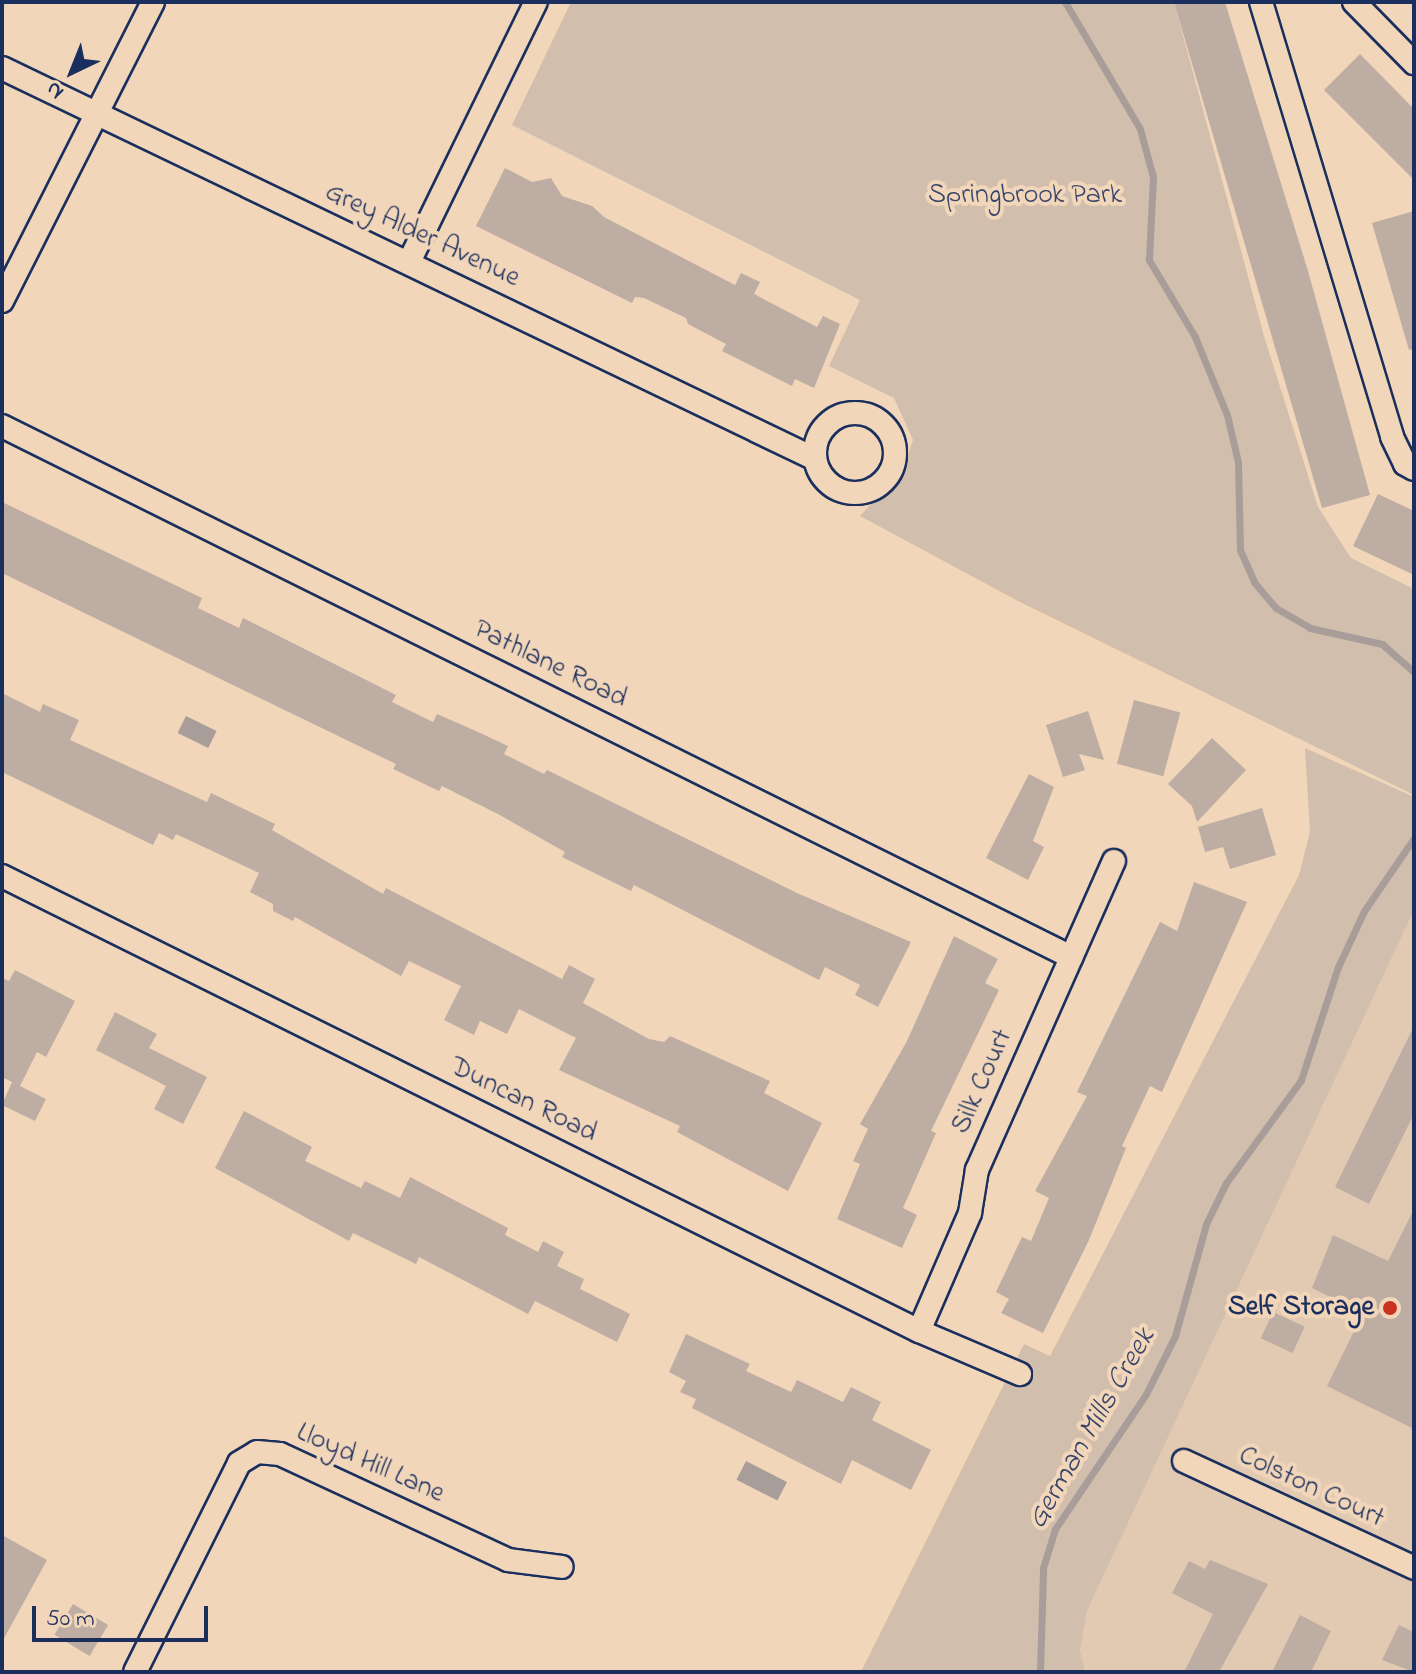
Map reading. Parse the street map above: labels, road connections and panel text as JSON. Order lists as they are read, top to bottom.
{
  "streets": {
    "street": [
      "Grey Alder Avenue",
      "Pathlane Road",
      "Silk Court",
      "Duncan Road",
      "Lloyd Hill Lane",
      "Colston Court"
    ]
  },
  "crossings": [
    ["Pathlane Road", "Silk Court"],
    ["Silk Court", "Duncan Road"]
  ],
  "water": ["German Mills Creek"],
  "parks": ["Springbrook Park"],
  "places": ["Self Storage"],
  "scale_bar": "50 m",
  "north": "bottom left"
}
